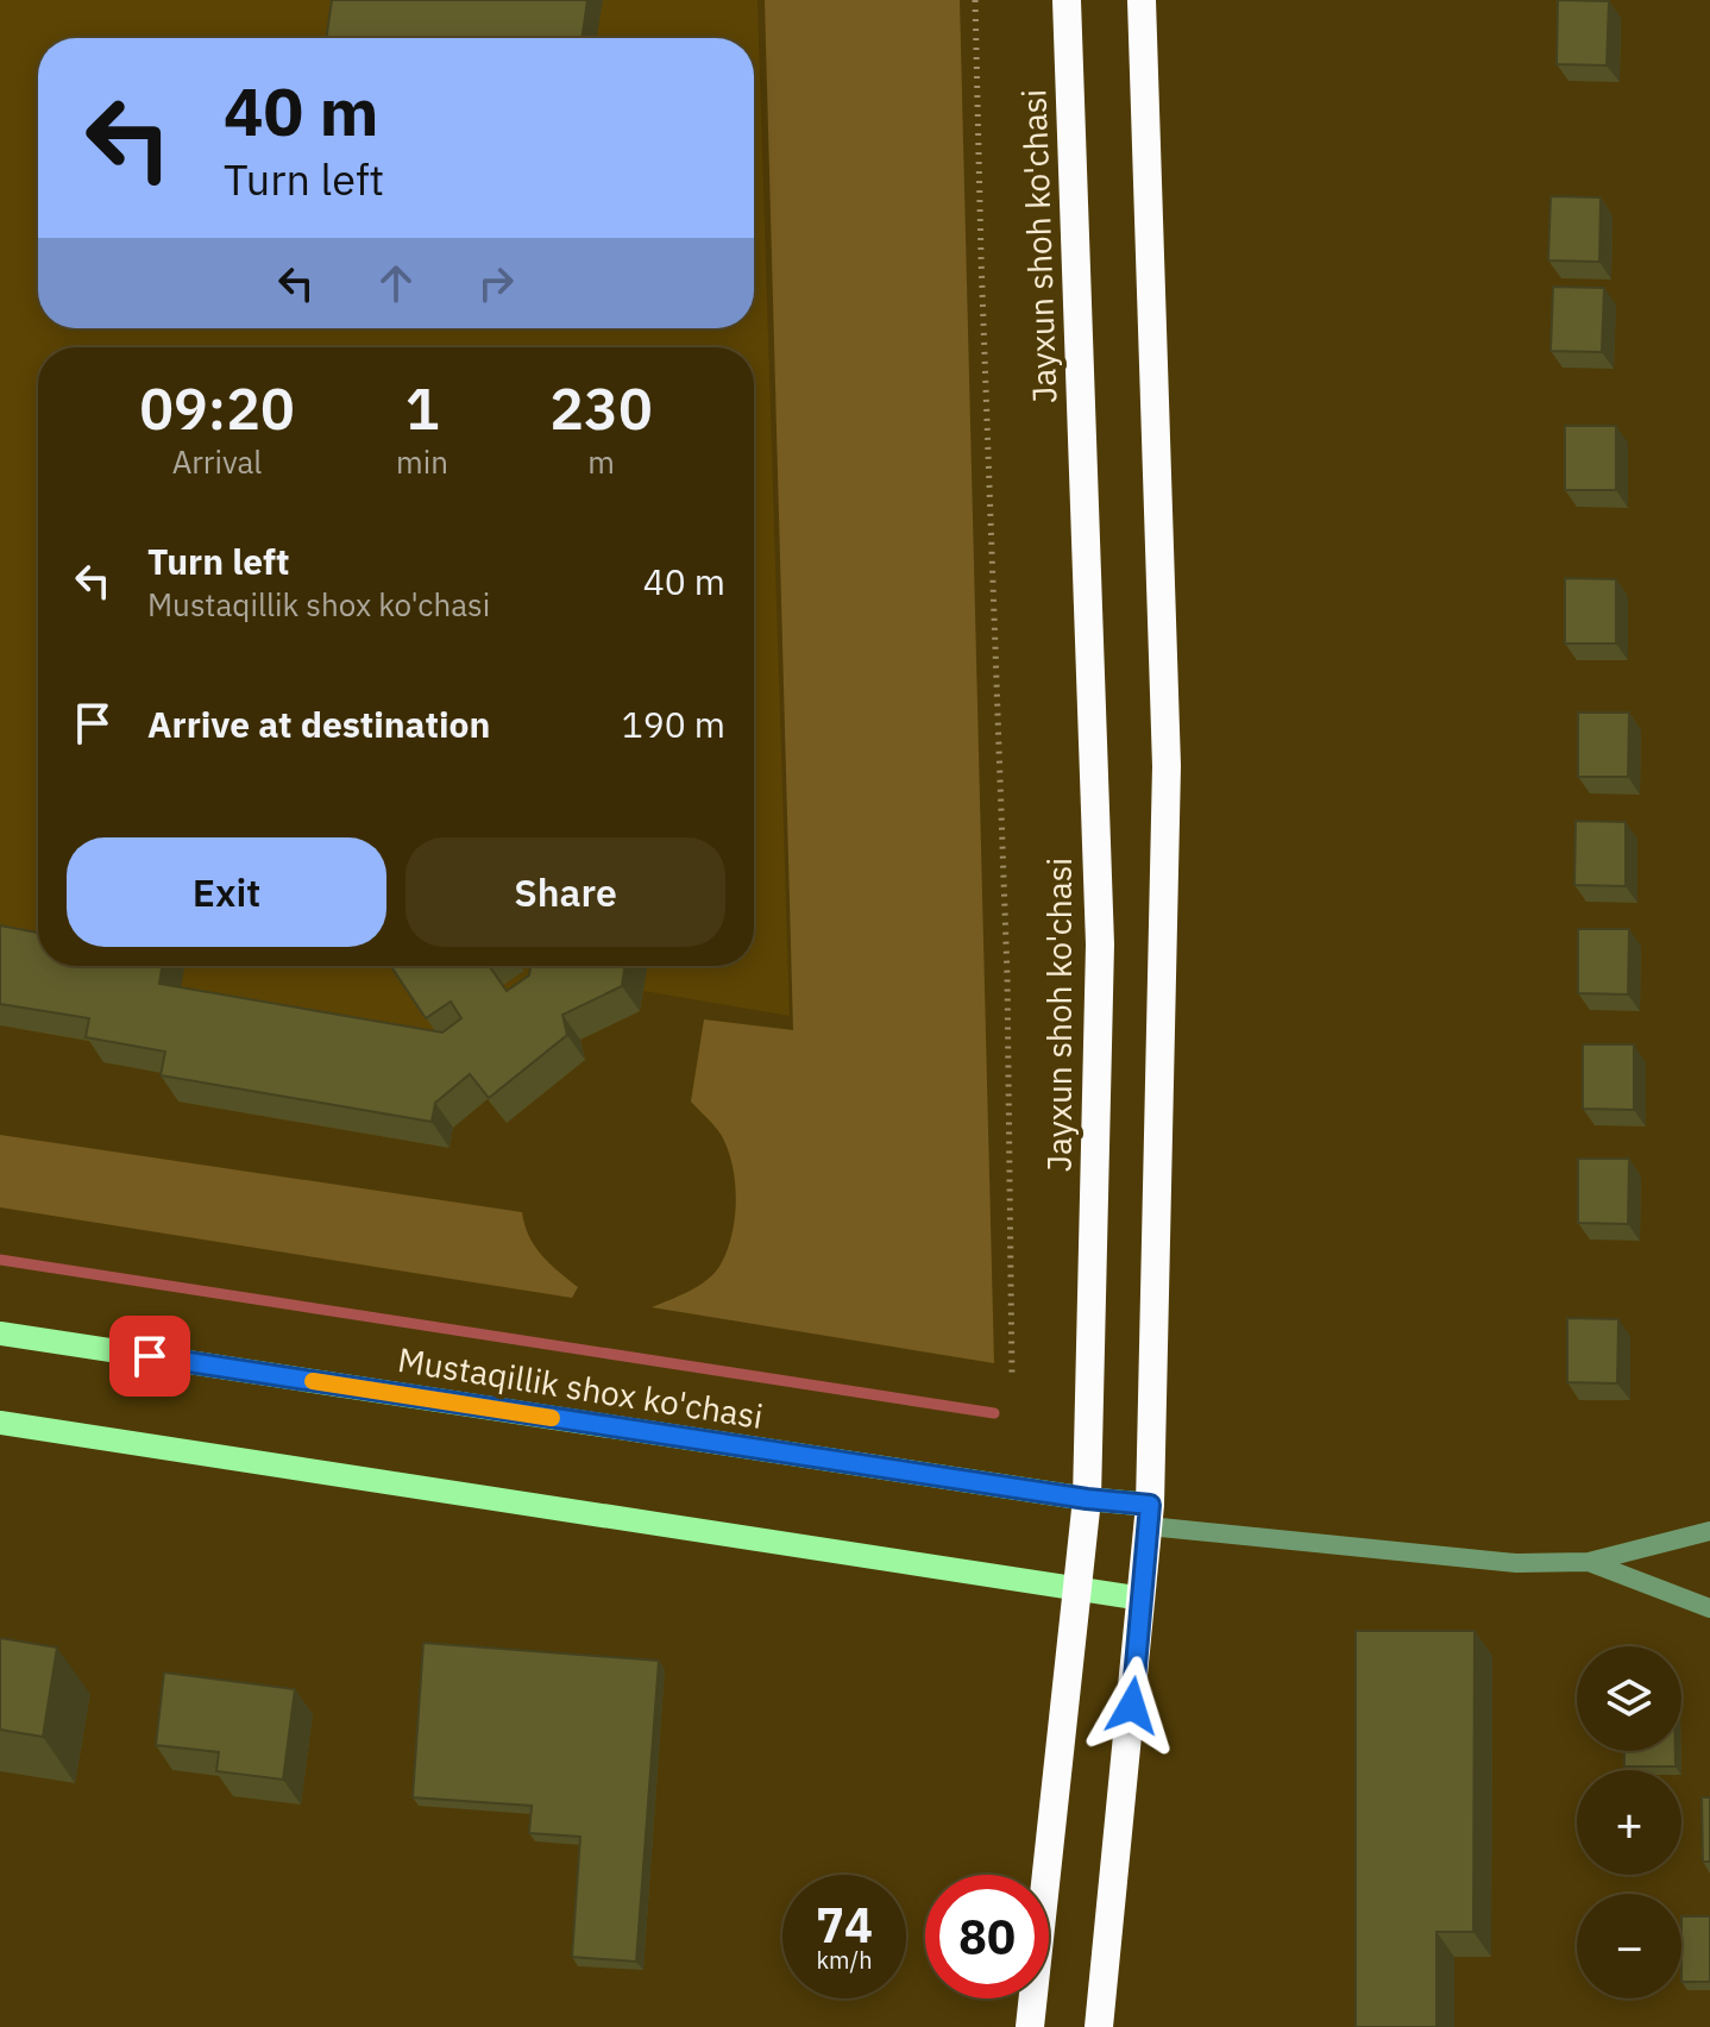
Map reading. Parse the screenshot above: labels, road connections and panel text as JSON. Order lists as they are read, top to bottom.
{
  "streets": {
    "highway": ["Jayxun shoh ko'chasi"],
    "main road": ["Mustaqillik shox ko'chasi"]
  },
  "crossings": [
    ["Jayxun shoh ko'chasi", "Mustaqillik shox ko'chasi"]
  ],
  "page": {
    "turn": ["40 m", "Turn left"],
    "eta": [
      "09:20",
      "Arrival",
      "1",
      "min",
      "230",
      "m"
    ],
    "list": [
      {
        "name": "Turn left",
        "note": "Mustaqillik shox ko'chasi",
        "value": "40 m"
      },
      {
        "name": "Arrive at destination",
        "value": "190 m"
      }
    ],
    "buttons": ["Exit", "Share"],
    "map_buttons": ["+", "−"],
    "speed": "74 km/h",
    "limit": "80"
  }
}
